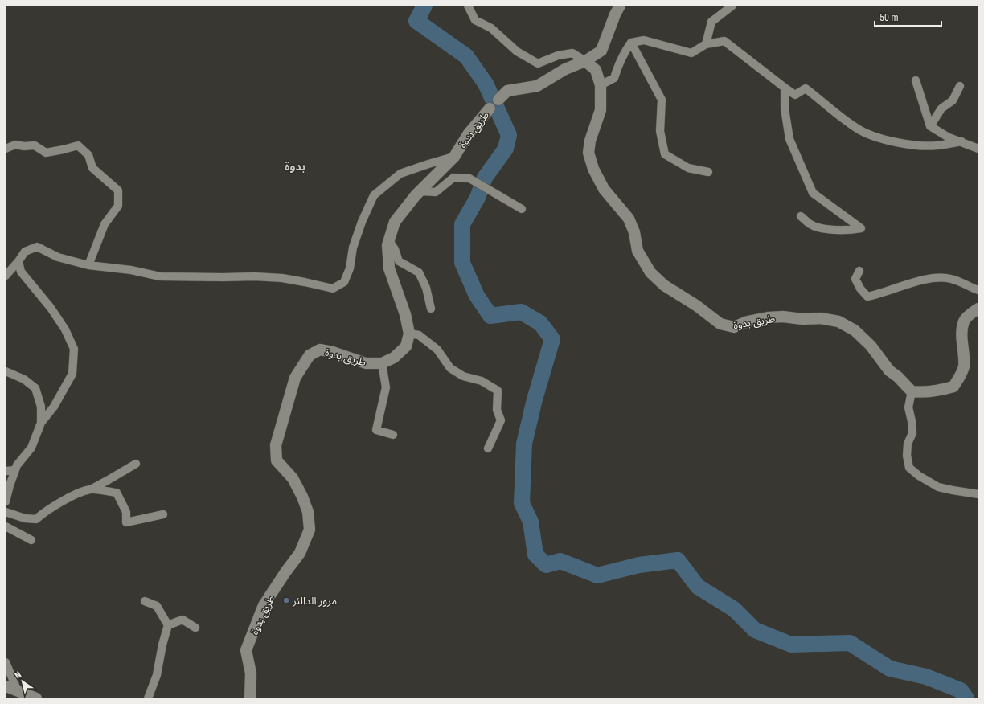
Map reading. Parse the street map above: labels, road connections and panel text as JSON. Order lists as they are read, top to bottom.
{
  "streets": {
    "street": ["طريق بدوة"]
  },
  "districts": ["بدوة"],
  "places": ["مرور الدالئر"],
  "scale_bar": "50 m",
  "north": "top left"
}
